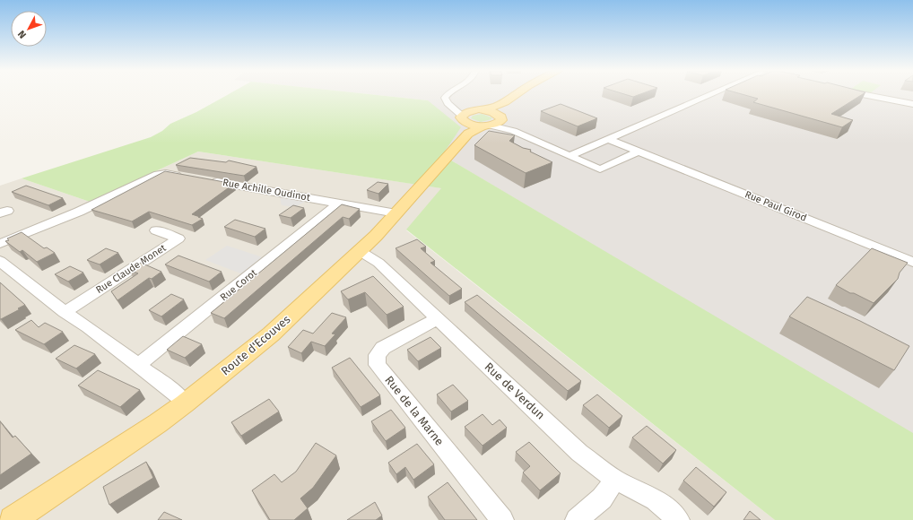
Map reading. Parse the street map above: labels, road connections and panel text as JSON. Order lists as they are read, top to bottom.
{
  "streets": {
    "main road": ["Route d'Ecouves"],
    "street": [
      "Rue Achille Oudinot",
      "Rue Paul Girod",
      "Rue Claude Monet",
      "Rue Corot",
      "Rue de Verdun",
      "Rue de la Marne"
    ]
  },
  "crossings": [
    ["Rue Achille Oudinot", "Rue Corot"],
    ["Rue Achille Oudinot", "Route d'Ecouves"],
    ["Route d'Ecouves", "Rue de Verdun"],
    ["Rue de Verdun", "Rue de la Marne"]
  ],
  "north": "bottom left"
}
